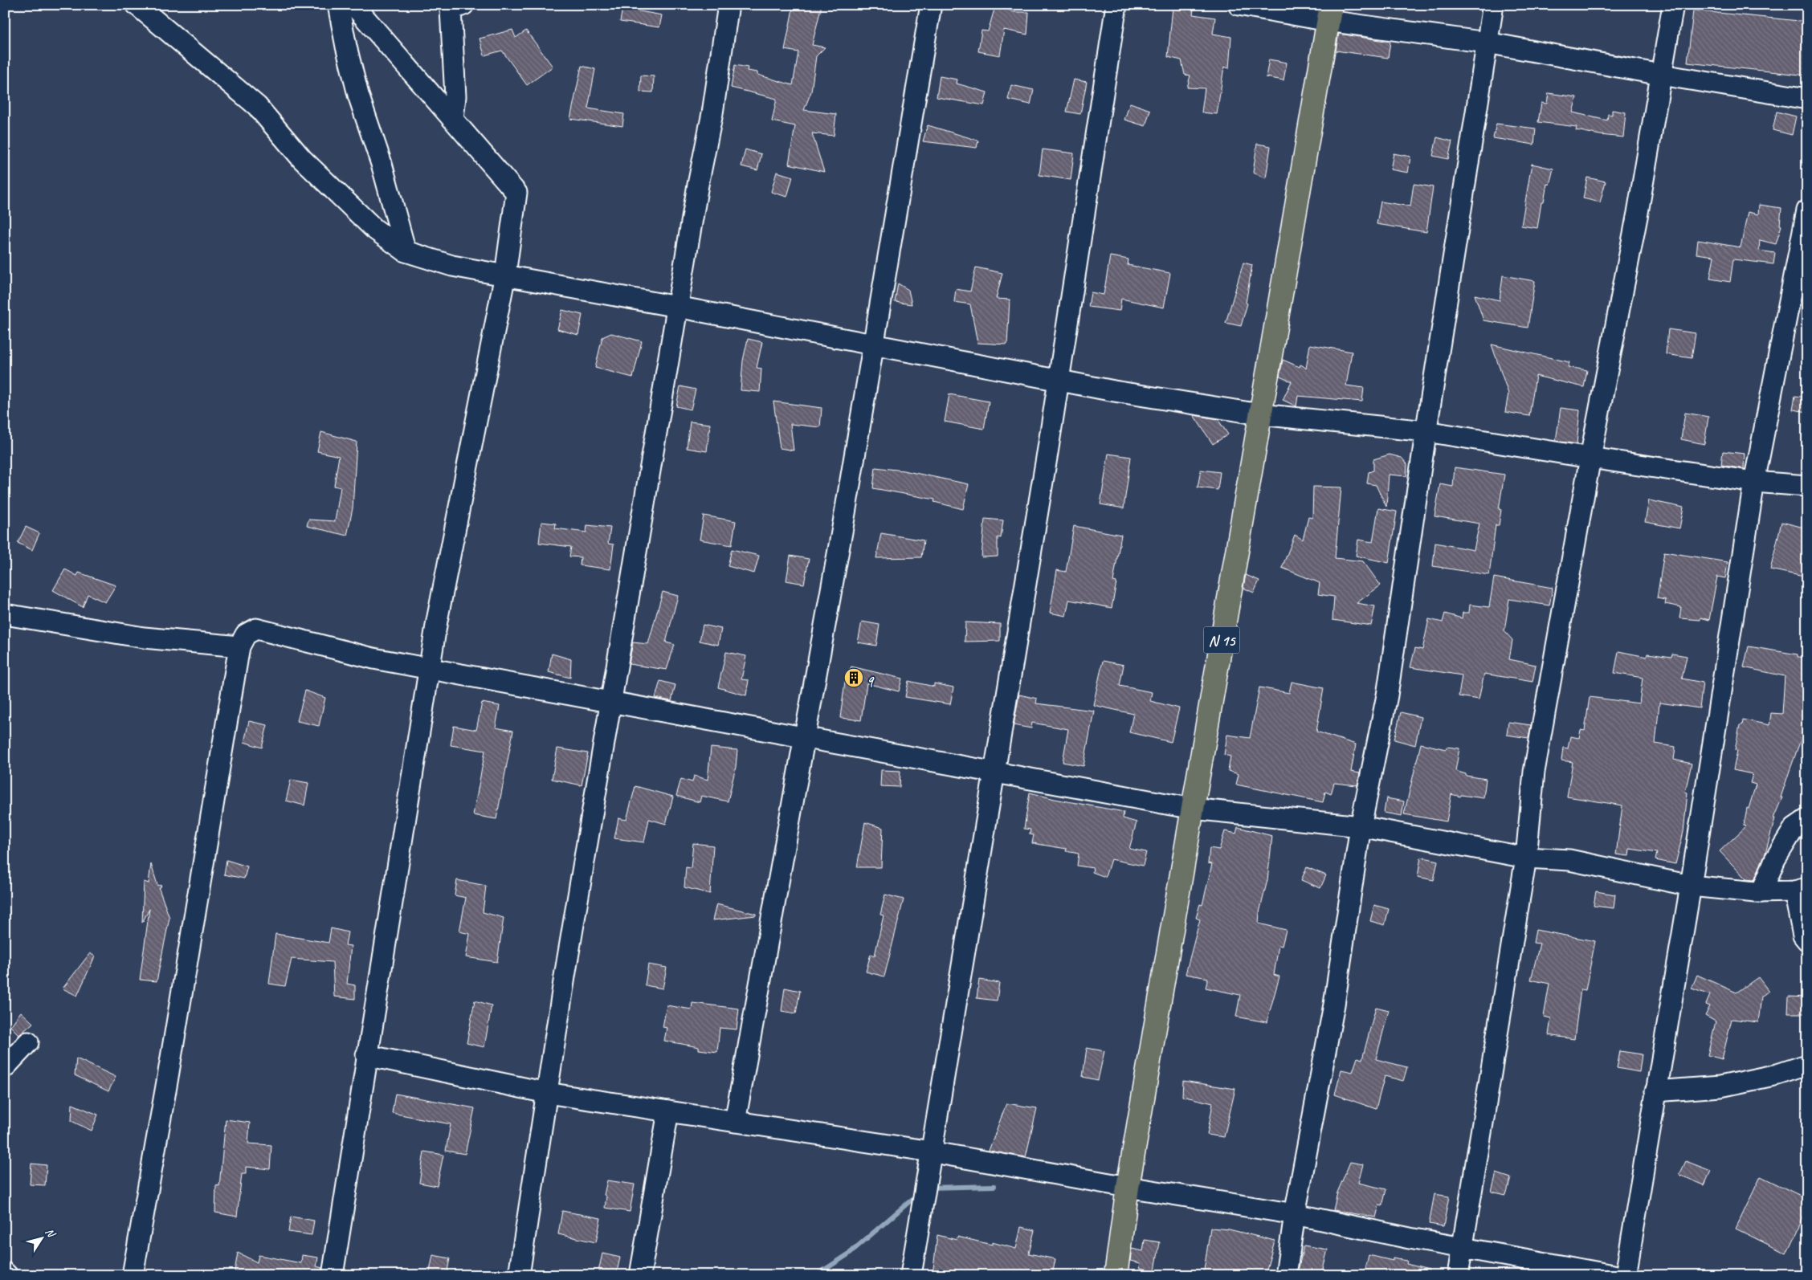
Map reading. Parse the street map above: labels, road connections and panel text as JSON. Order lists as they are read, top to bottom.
{
  "streets": {
    "main road": ["N 15"]
  },
  "places": {
    "building": ["q"]
  },
  "north": "top right"
}
